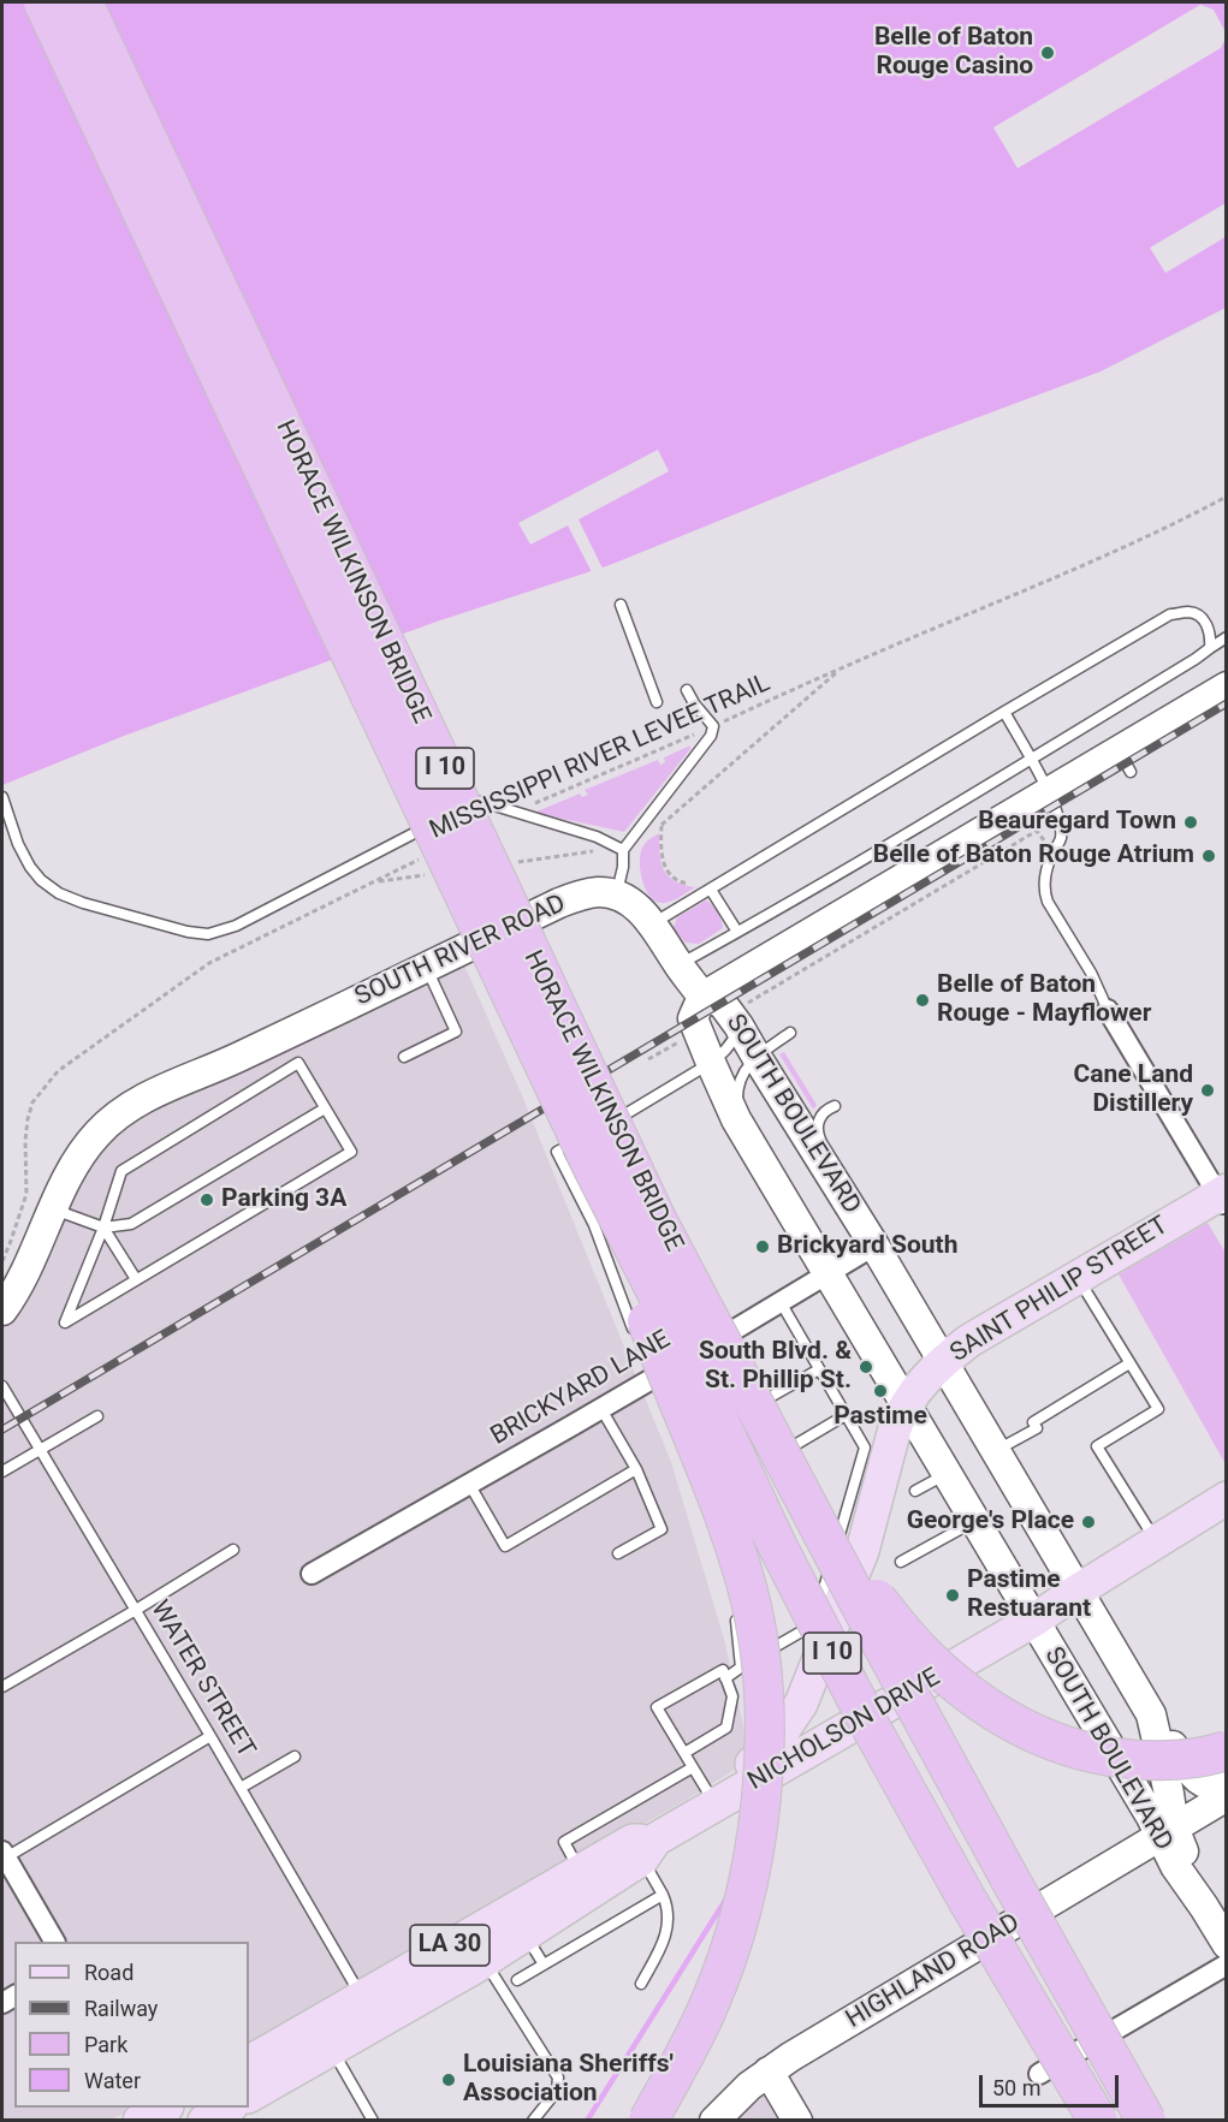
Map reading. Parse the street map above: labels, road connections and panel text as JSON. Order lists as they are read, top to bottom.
{
  "streets": {
    "highway": ["HORACE WILKINSON BRIDGE", "I 10"],
    "main road": [
      "SOUTH RIVER ROAD",
      "SOUTH BOULEVARD",
      "SAINT PHILIP STREET",
      "NICHOLSON DRIVE",
      "LA 30",
      "HIGHLAND ROAD"
    ],
    "street": ["BRICKYARD LANE"],
    "lane": ["WATER STREET"],
    "path": ["MISSISSIPPI RIVER LEVEE TRAIL"]
  },
  "crossings": [
    ["HORACE WILKINSON BRIDGE", "I 10"],
    ["SOUTH BOULEVARD", "SAINT PHILIP STREET"],
    ["SOUTH BOULEVARD", "BRICKYARD LANE"],
    ["SOUTH BOULEVARD", "NICHOLSON DRIVE"],
    ["SOUTH BOULEVARD", "LA 30"],
    ["SOUTH BOULEVARD", "HIGHLAND ROAD"],
    ["SAINT PHILIP STREET", "LA 30"],
    ["WATER STREET", "NICHOLSON DRIVE"],
    ["NICHOLSON DRIVE", "LA 30"]
  ],
  "places": [
    "Belle of Baton Rouge Casino",
    "Beauregard Town",
    "Belle of Baton Rouge Atrium",
    "Belle of Baton Rouge - Mayflower",
    "Cane Land Distillery",
    "Parking 3A",
    "Brickyard South",
    "South Blvd. & St. Phillip St.",
    "Pastime",
    "George's Place",
    "Pastime Restuarant",
    "Louisiana Sheriffs' Association"
  ],
  "legend": [
    "Road",
    "Railway",
    "Park",
    "Water"
  ],
  "scale_bar": "50 m"
}
